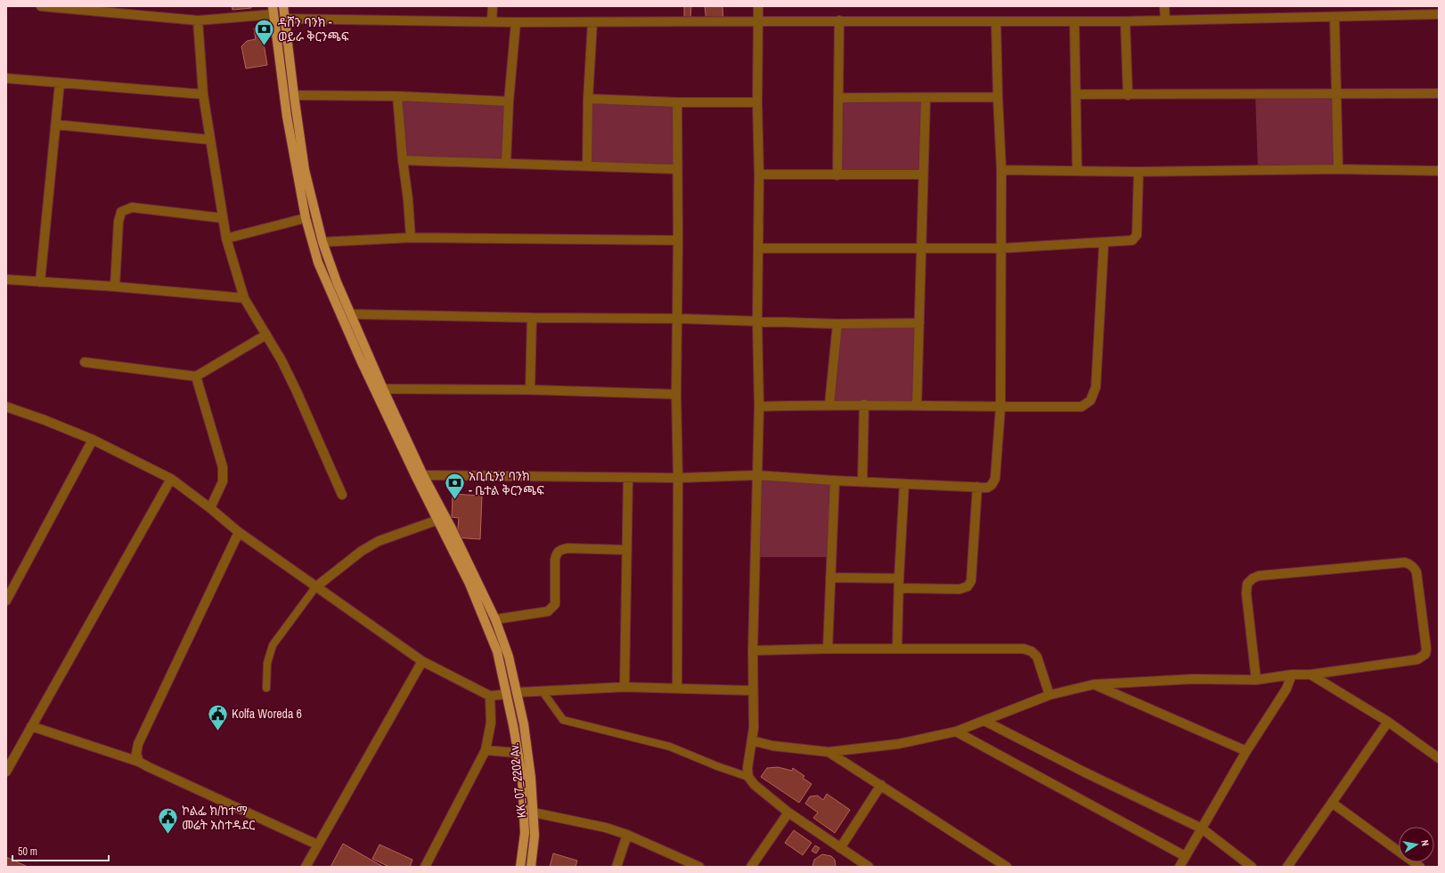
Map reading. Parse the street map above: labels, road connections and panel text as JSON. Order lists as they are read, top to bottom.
{
  "streets": {
    "main road": ["KK_07_2202 Av."]
  },
  "places": {
    "bank": ["ዳሸን ባንክ - ወይራ ቅርንጫፍ", "አቢሲንያ ባንክ - ቤተል ቅርንጫፍ"],
    "public building": ["Kolfa Woreda 6", "ኮልፌ ክ/ከተማ መሬት አስተዳደር"]
  },
  "scale_bar": "50 m",
  "north": "right"
}
